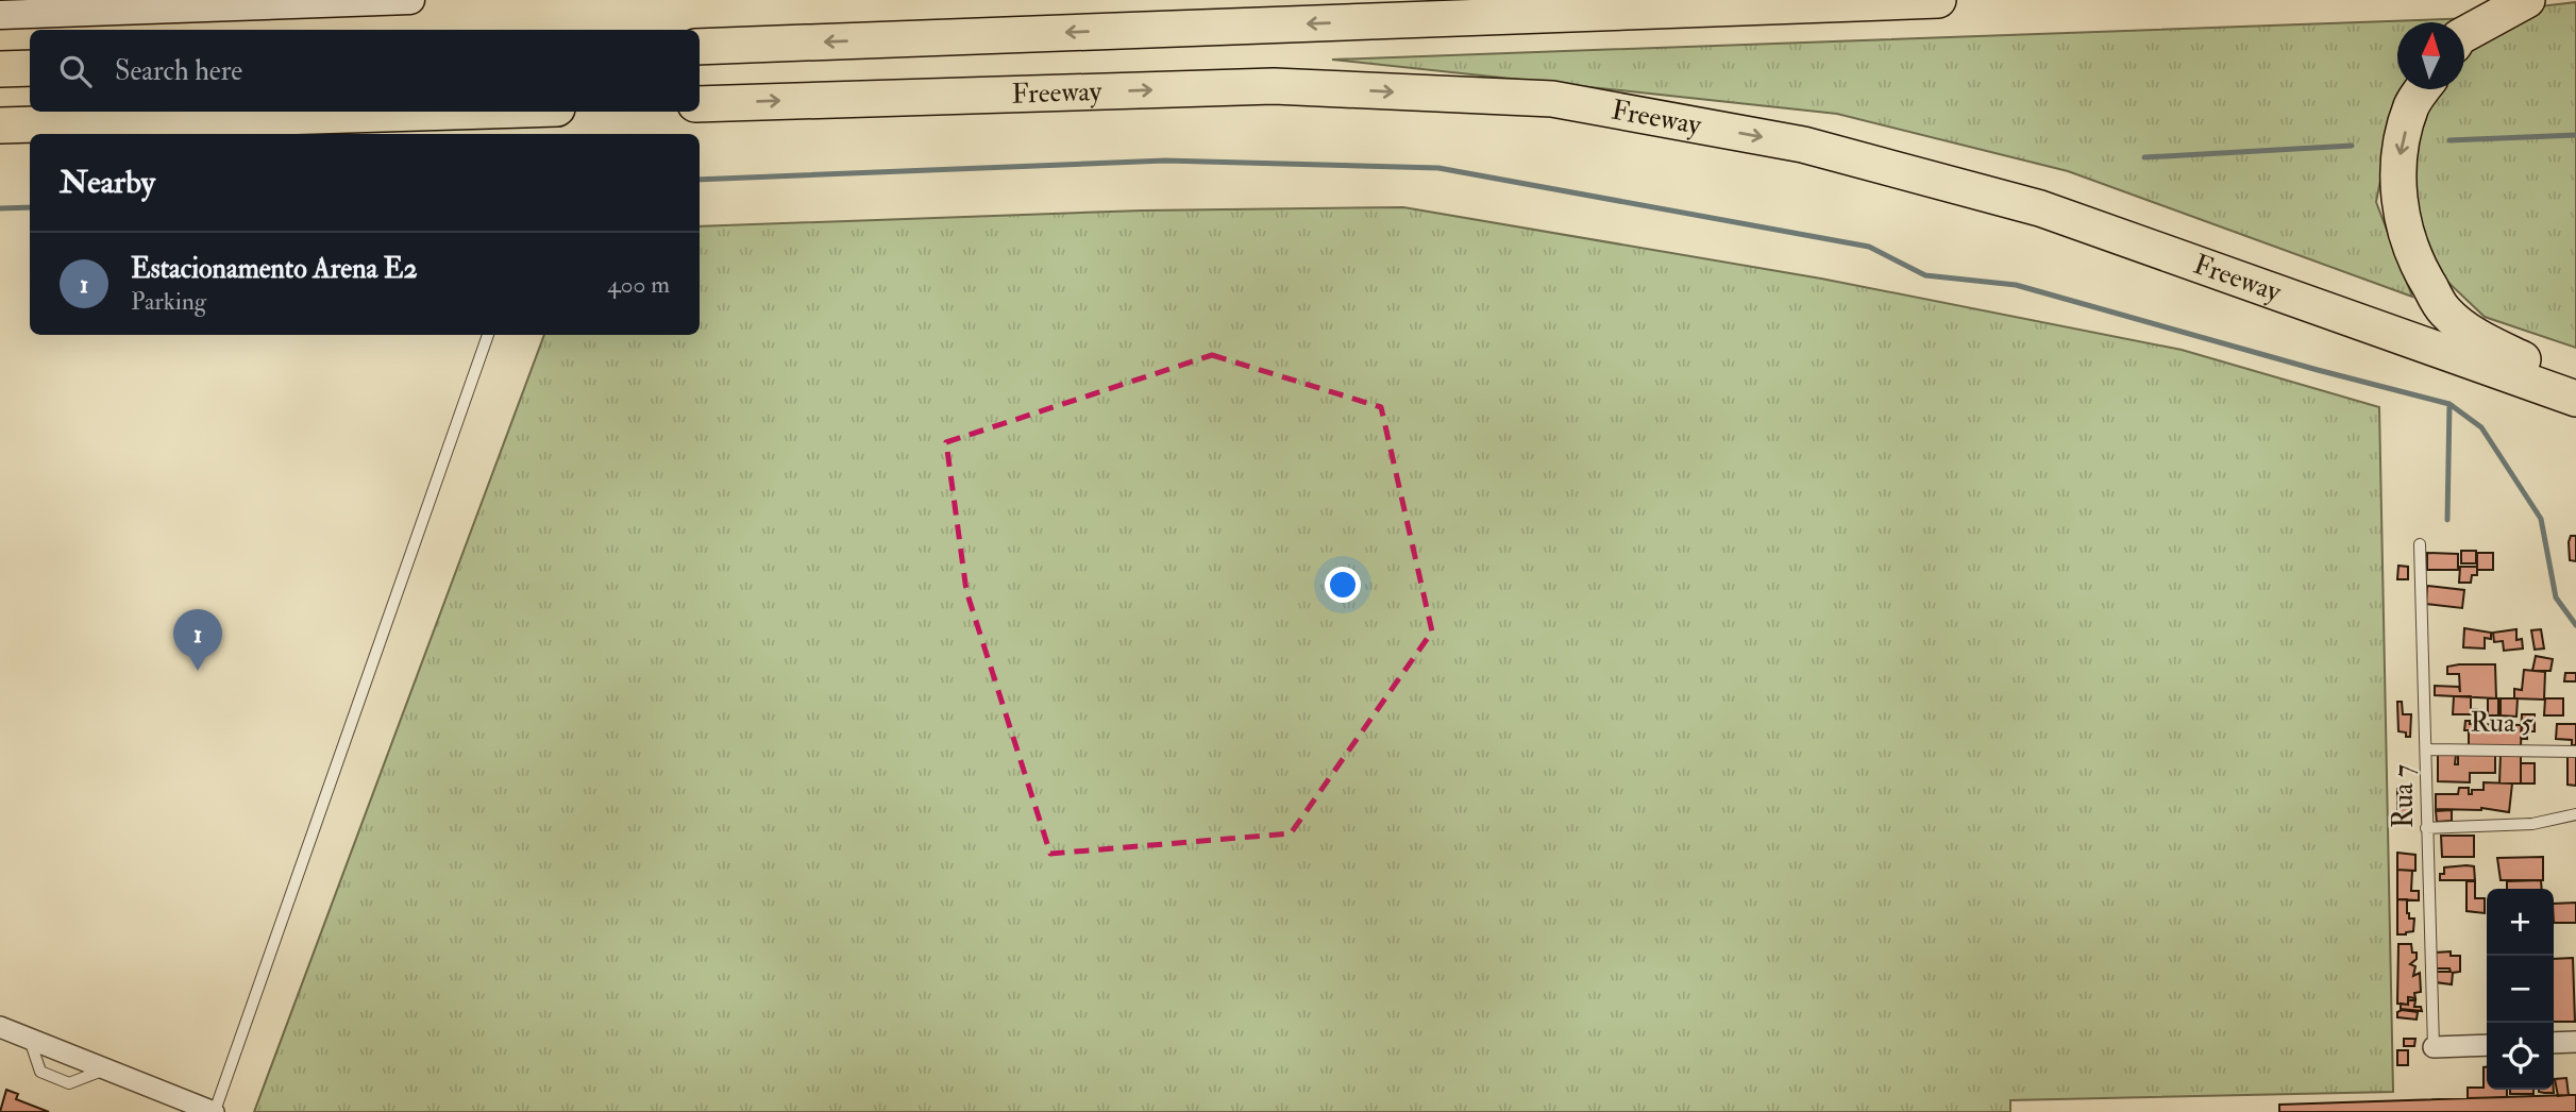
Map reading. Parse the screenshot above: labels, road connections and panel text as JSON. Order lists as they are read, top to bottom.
{
  "streets": {
    "highway": ["Freeway"],
    "lane": ["Rua 5", "Rua 7"]
  },
  "crossings": [
    ["Rua 5", "Rua 7"]
  ],
  "north": "top",
  "page": {
    "search": "Search here",
    "heading": "Nearby",
    "list": [
      {
        "mark": "1",
        "name": "Estacionamento Arena E2",
        "note": "Parking",
        "value": "400 m"
      }
    ],
    "pins": "1",
    "map_buttons": ["+", "−"]
  }
}
